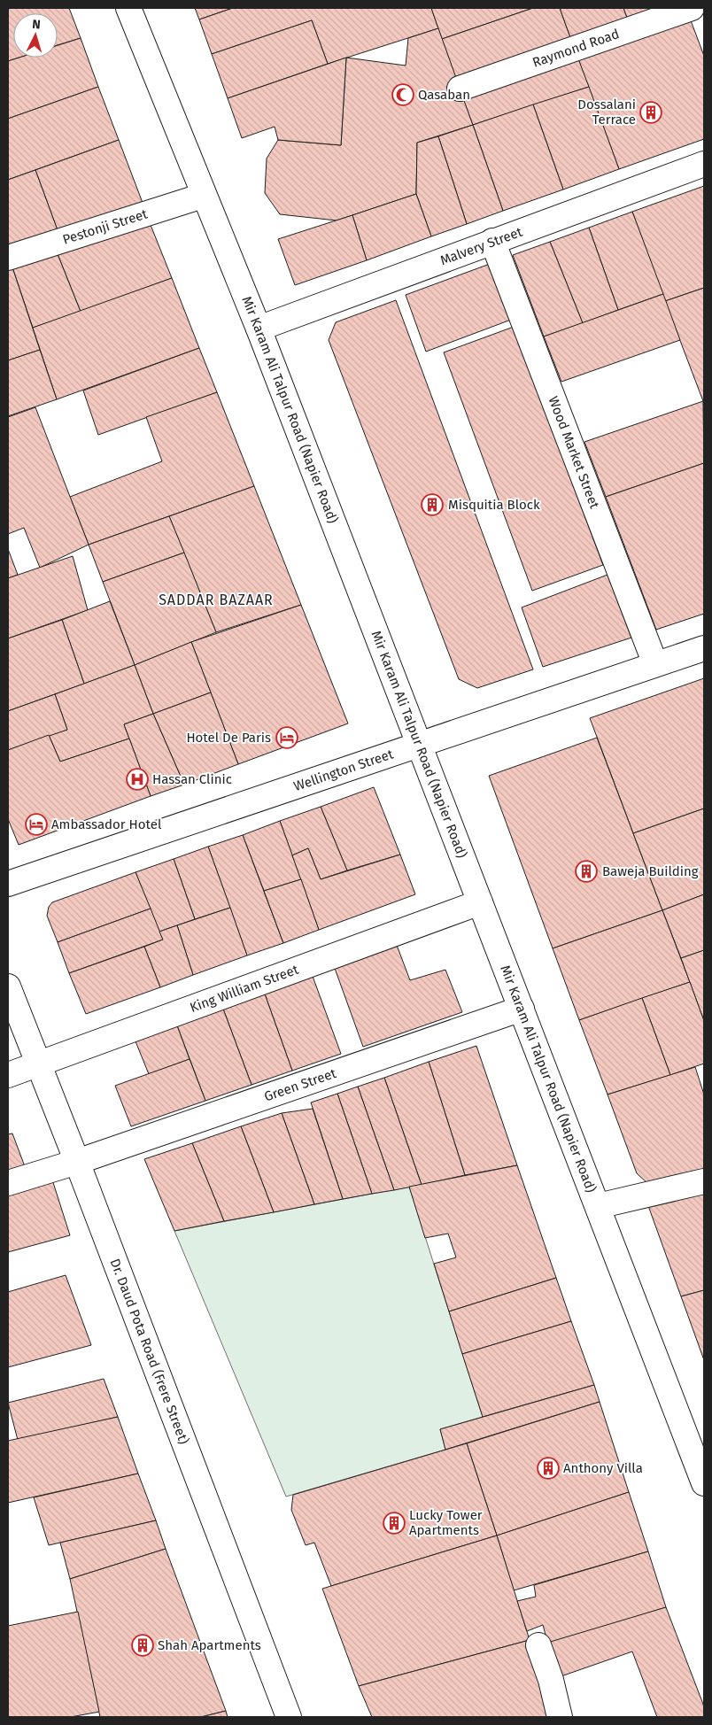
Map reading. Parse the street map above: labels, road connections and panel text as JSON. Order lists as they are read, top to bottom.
{
  "streets": {
    "street": [
      "Raymond Road",
      "Pestonji Street",
      "Malvery Street",
      "Mir Karam Ali Talpur Road (Napier Road)",
      "Wood Market Street",
      "Wellington Street",
      "King William Street",
      "Green Street",
      "Dr. Daud Pota Road (Frere Street)"
    ]
  },
  "crossings": [
    ["Pestonji Street", "Mir Karam Ali Talpur Road (Napier Road)"],
    ["Malvery Street", "Mir Karam Ali Talpur Road (Napier Road)"],
    ["Malvery Street", "Wood Market Street"],
    ["Mir Karam Ali Talpur Road (Napier Road)", "Wellington Street"],
    ["Mir Karam Ali Talpur Road (Napier Road)", "King William Street"],
    ["Mir Karam Ali Talpur Road (Napier Road)", "Green Street"],
    ["Wood Market Street", "Wellington Street"],
    ["King William Street", "Dr. Daud Pota Road (Frere Street)"],
    ["Green Street", "Dr. Daud Pota Road (Frere Street)"]
  ],
  "districts": ["SADDAR BAZAAR"],
  "places": {
    "mosque": ["Qasaban"],
    "building": [
      "Dossalani Terrace",
      "Misquitia Block",
      "Baweja Building",
      "Anthony Villa",
      "Lucky Tower Apartments",
      "Shah Apartments"
    ],
    "hotel": ["Hotel De Paris", "Ambassador Hotel"],
    "hospital": ["Hassan Clinic"]
  },
  "north": "top"
}
